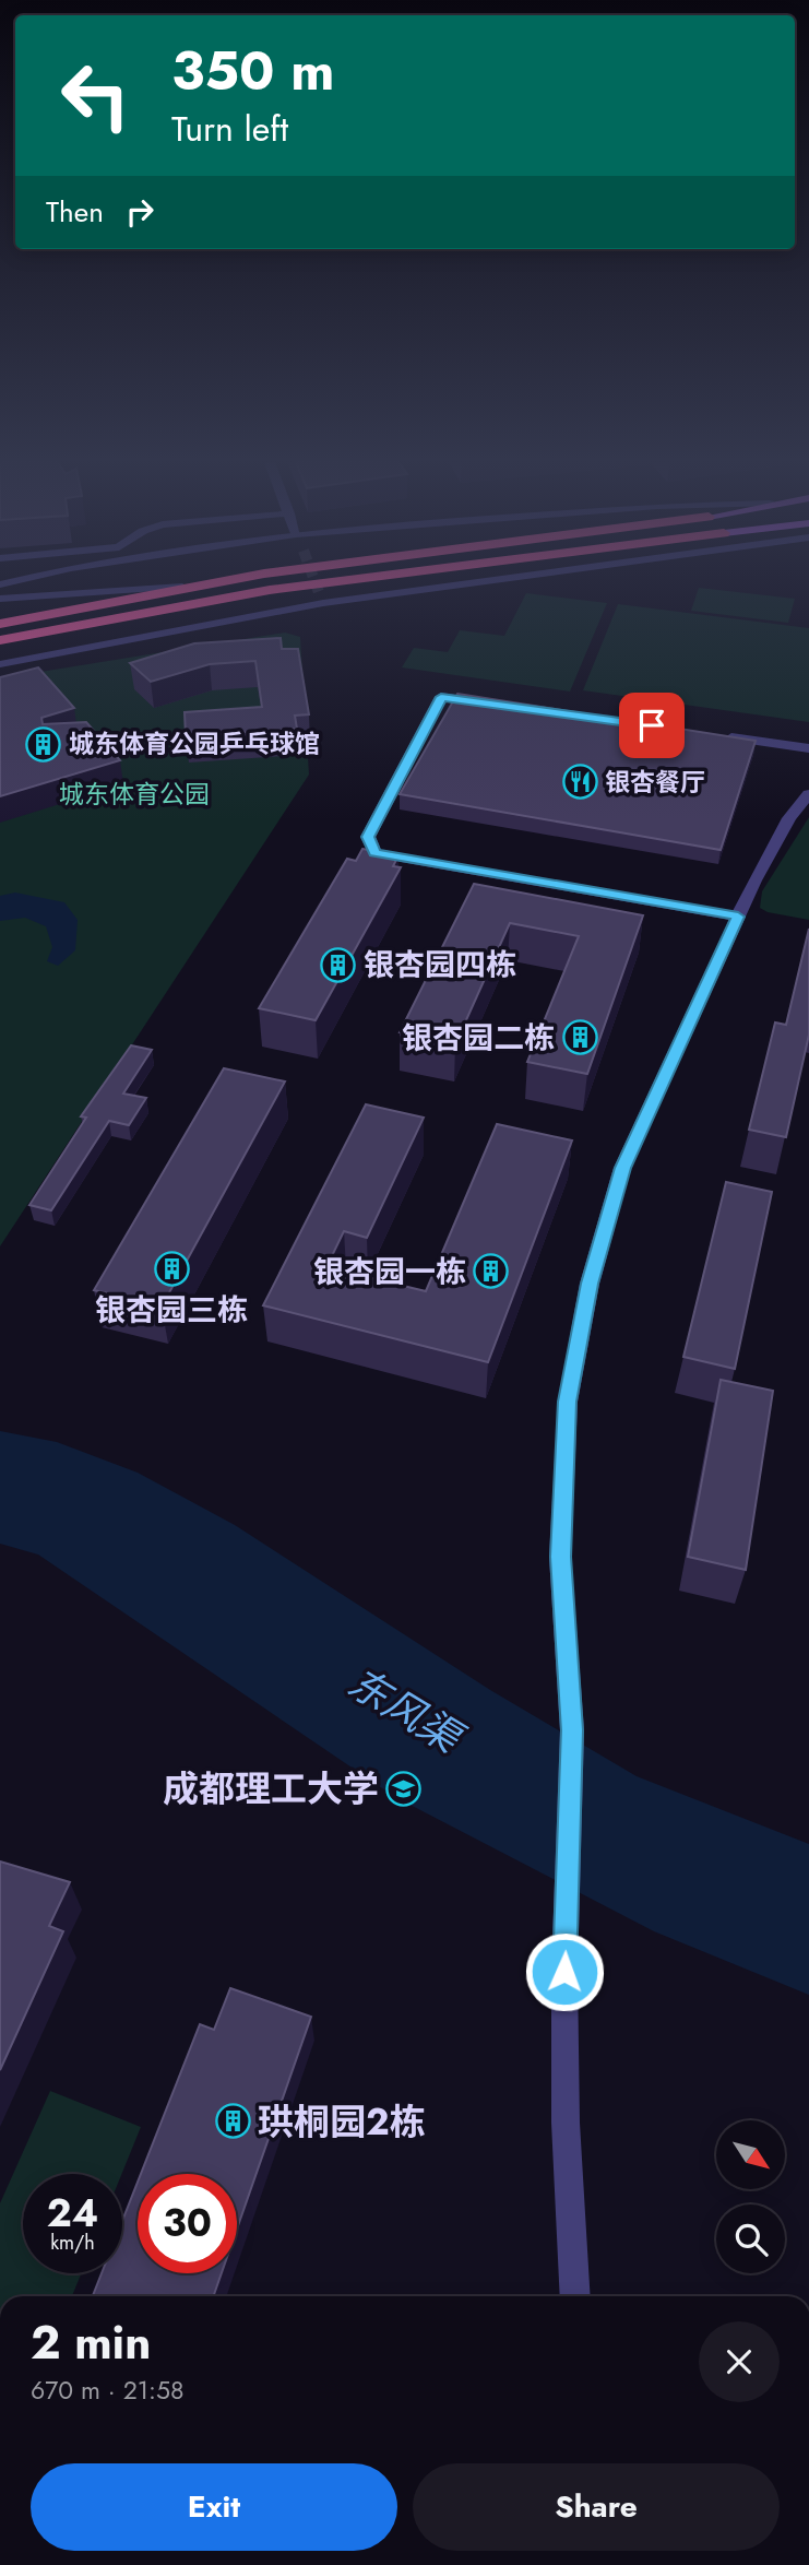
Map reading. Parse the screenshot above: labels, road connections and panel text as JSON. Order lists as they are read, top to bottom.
{
  "water": ["东风渠"],
  "parks": ["城东体育公园"],
  "places": {
    "building": [
      "城东体育公园乒乓球馆",
      "银杏园四栋",
      "银杏园二栋",
      "银杏园三栋",
      "银杏园一栋",
      "珙桐园2栋"
    ],
    "restaurant": ["银杏餐厅"],
    "school or university": ["成都理工大学"]
  },
  "north": "bottom right",
  "page": {
    "turn": ["350 m", "Turn left"],
    "then": "Then",
    "speed": "24 km/h",
    "limit": "30",
    "heading": ["2 min", "670 m · 21:58"],
    "buttons": ["Exit", "Share"]
  }
}
